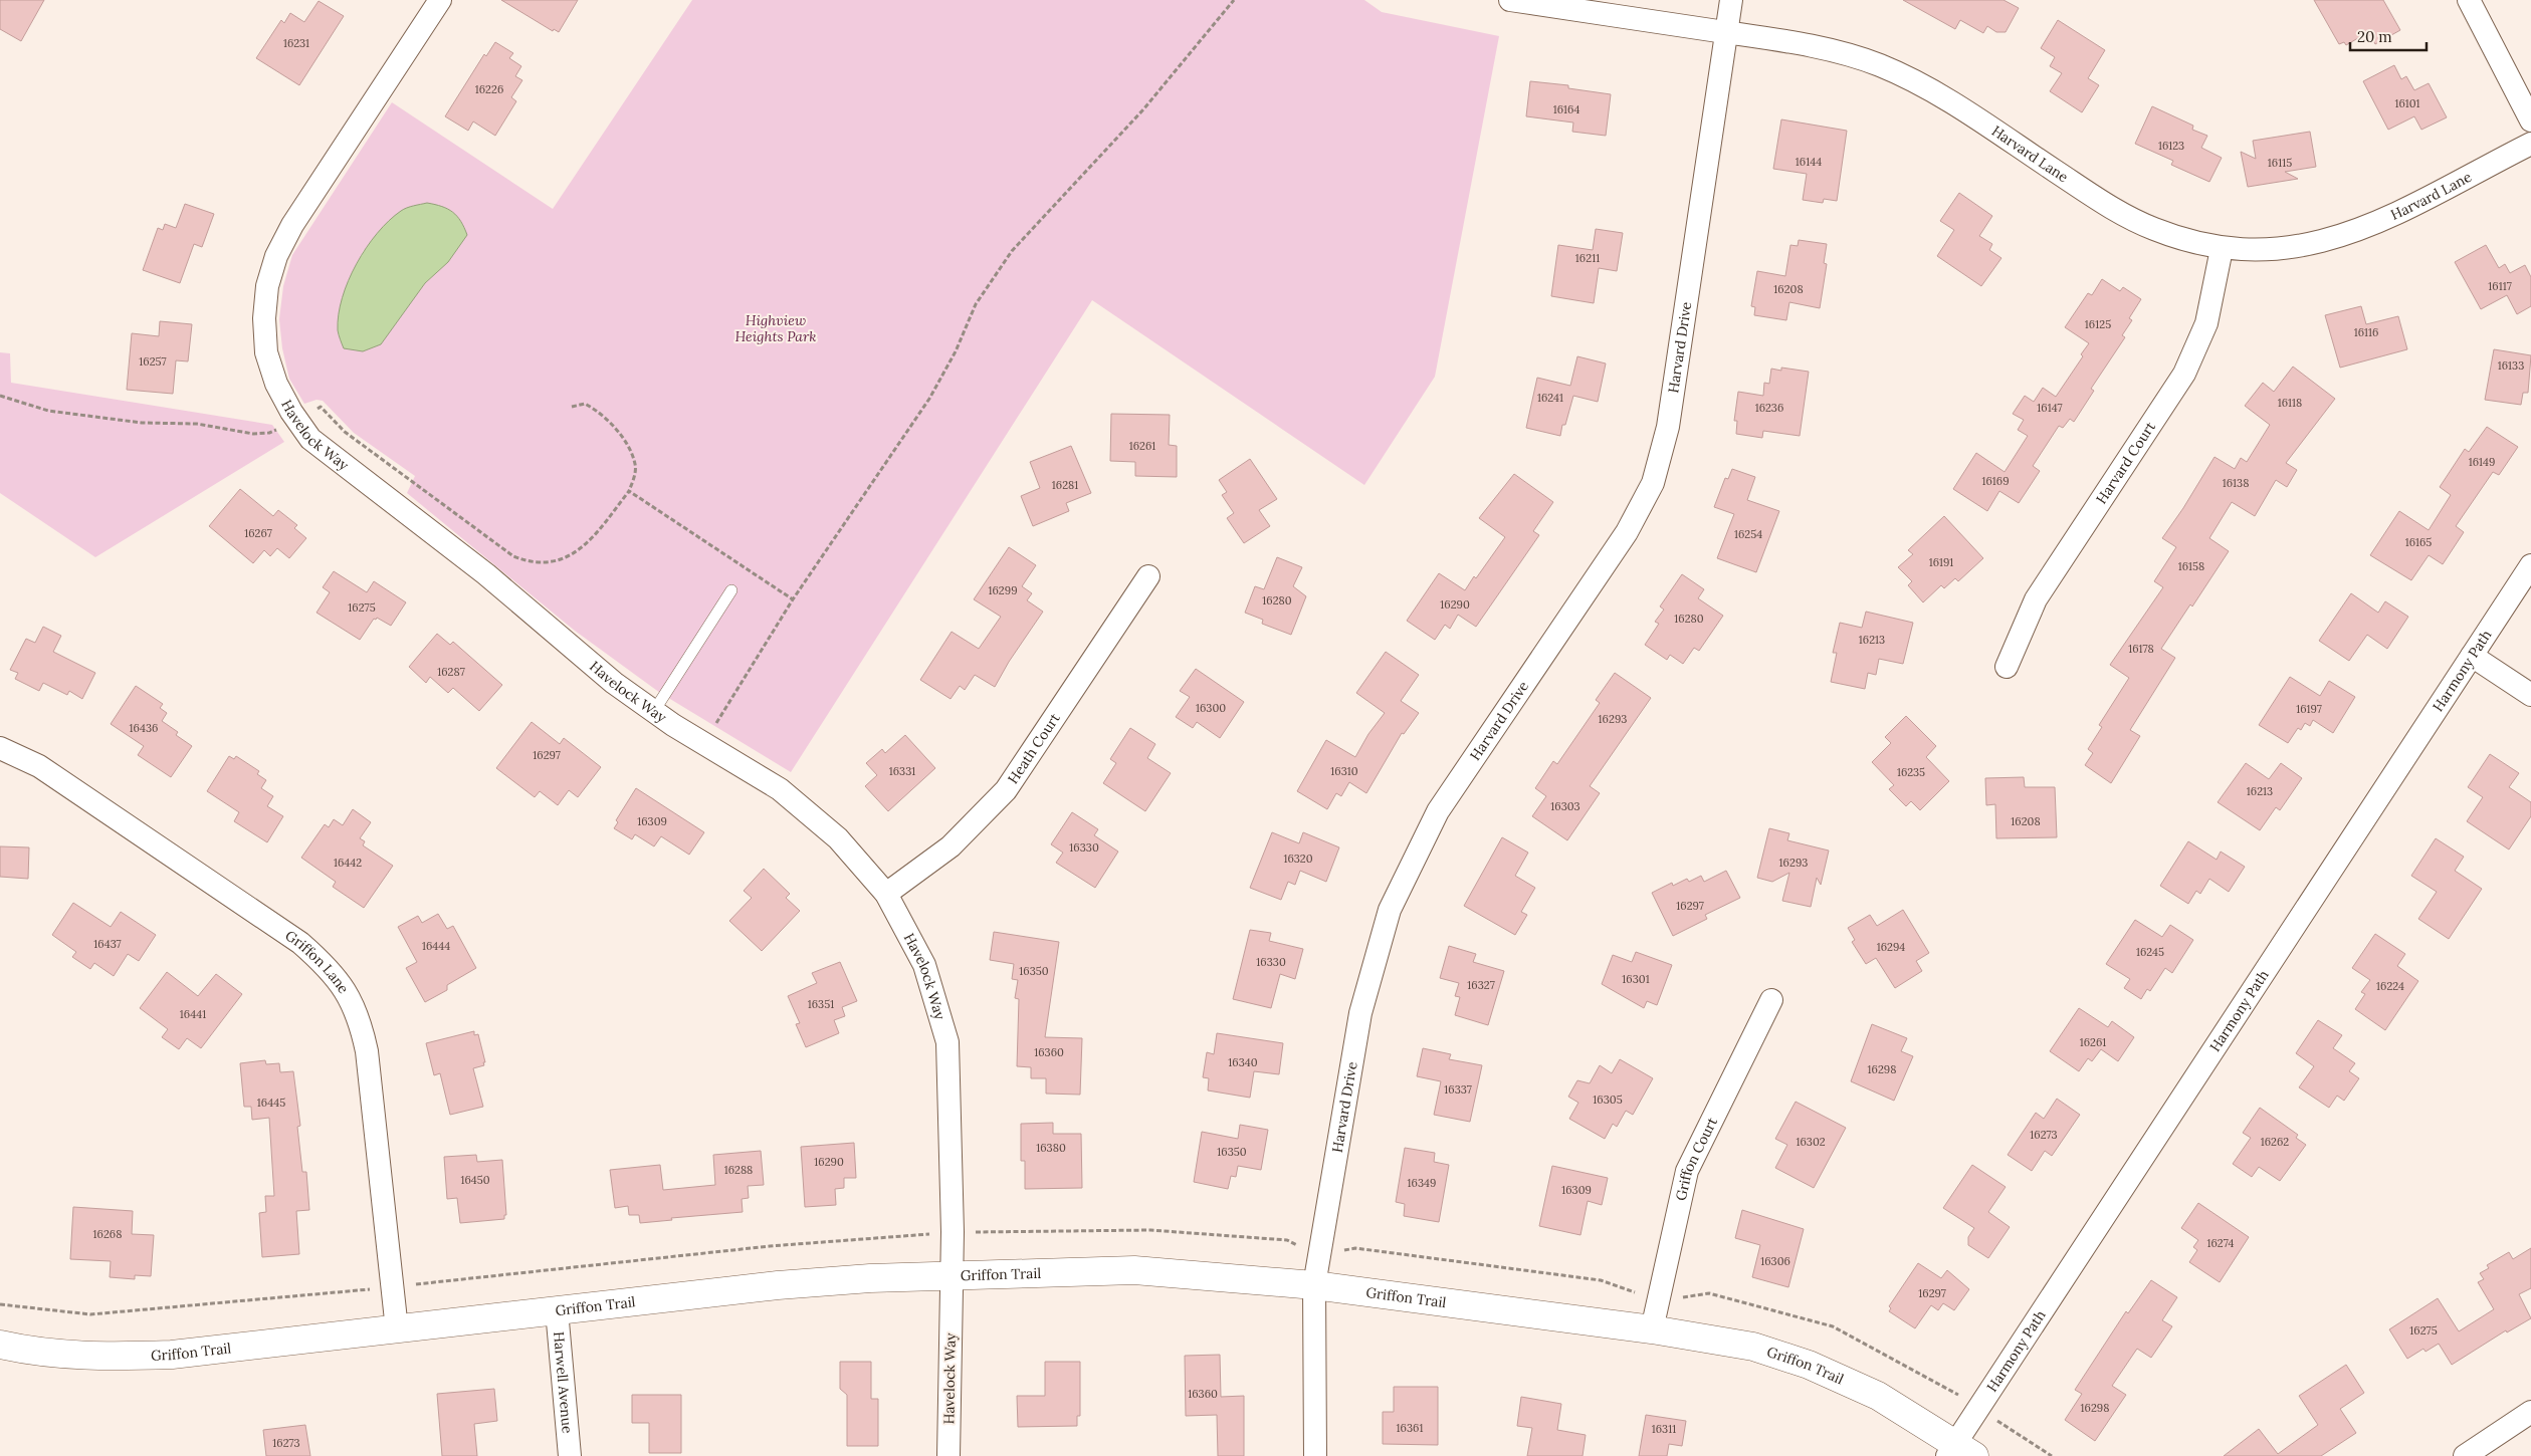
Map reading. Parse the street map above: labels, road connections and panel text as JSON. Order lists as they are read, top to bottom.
{
  "streets": {
    "street": [
      "Harvard Lane",
      "Harvard Drive",
      "Havelock Way",
      "Harvard Court",
      "Harmony Path",
      "Heath Court",
      "Griffon Lane",
      "Griffon Court",
      "Griffon Trail",
      "Harwell Avenue"
    ]
  },
  "crossings": [
    ["Harvard Lane", "Harvard Drive"],
    ["Harvard Lane", "Harvard Court"],
    ["Harvard Drive", "Griffon Trail"],
    ["Havelock Way", "Heath Court"],
    ["Havelock Way", "Griffon Trail"],
    ["Harmony Path", "Griffon Trail"],
    ["Griffon Lane", "Griffon Trail"],
    ["Griffon Court", "Griffon Trail"],
    ["Griffon Trail", "Harwell Avenue"]
  ],
  "parks": ["Highview Heights Park"],
  "house_numbers": [
    "16231",
    "16226",
    "16101",
    "16164",
    "16123",
    "16144",
    "16115",
    "16211",
    "16117",
    "16208",
    "16125",
    "16116",
    "16257",
    "16133",
    "16241",
    "16118",
    "16236",
    "16147",
    "16261",
    "16149",
    "16169",
    "16138",
    "16281",
    "16267",
    "16254",
    "16165",
    "16191",
    "16158",
    "16299",
    "16280",
    "16290",
    "16275",
    "16280",
    "16213",
    "16178",
    "16287",
    "16300",
    "16197",
    "16293",
    "16436",
    "16297",
    "16331",
    "16310",
    "16235",
    "16213",
    "16303",
    "16309",
    "16208",
    "16330",
    "16320",
    "16442",
    "16293",
    "16297",
    "16437",
    "16444",
    "16294",
    "16245",
    "16330",
    "16350",
    "16301",
    "16327",
    "16224",
    "16351",
    "16441",
    "16261",
    "16360",
    "16340",
    "16298",
    "16337",
    "16305",
    "16445",
    "16273",
    "16302",
    "16262",
    "16380",
    "16350",
    "16290",
    "16288",
    "16450",
    "16349",
    "16309",
    "16268",
    "16274",
    "16306",
    "16297",
    "16275",
    "16360",
    "16298",
    "16361",
    "16311",
    "16273"
  ],
  "scale_bar": "20 m"
}
